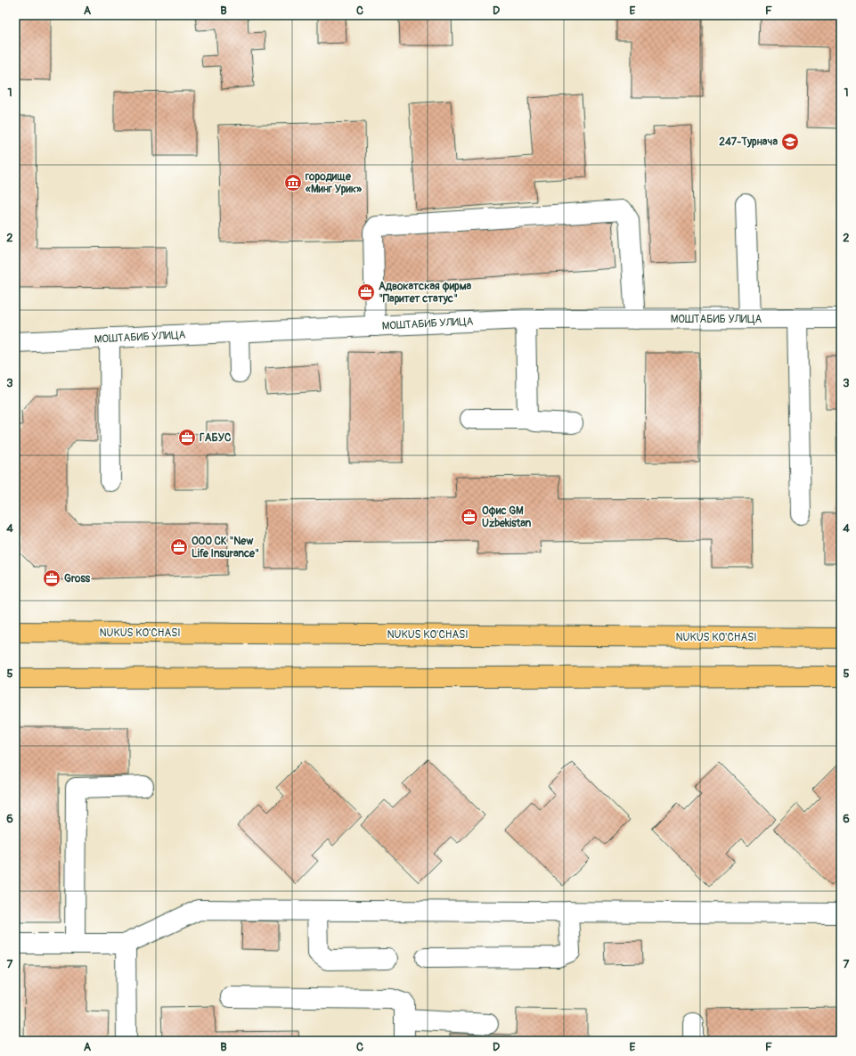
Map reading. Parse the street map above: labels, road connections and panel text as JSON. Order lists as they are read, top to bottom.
{
  "streets": {
    "main road": ["NUKUS KO'CHASI"],
    "street": ["МОШТАБИБ УЛИЦА"]
  },
  "places": {
    "school or university": ["247-Турнача"],
    "museum": ["городище «Минг Урик»"],
    "office": [
      "Адвокатская фирма \"Паритет статус\"",
      "ГАБУС",
      "Офис GM Uzbekistan",
      "ООО СК \"New Life Insurance\"",
      "Gross"
    ]
  },
  "grid": {
    "columns": [
      "A",
      "B",
      "C",
      "D",
      "E",
      "F"
    ],
    "rows": [
      "1",
      "2",
      "3",
      "4",
      "5",
      "6",
      "7"
    ]
  }
}
